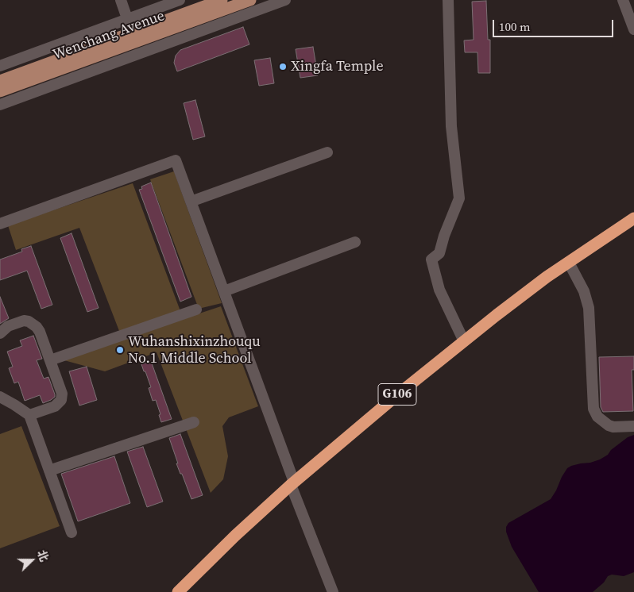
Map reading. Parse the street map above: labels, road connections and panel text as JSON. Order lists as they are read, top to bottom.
{
  "streets": {
    "highway": ["G106"],
    "main road": ["Wenchang Avenue"]
  },
  "places": ["Xingfa Temple", "Wuhanshixinzhouqu No.1 Middle School"],
  "scale_bar": "100 m",
  "north": "right"
}
